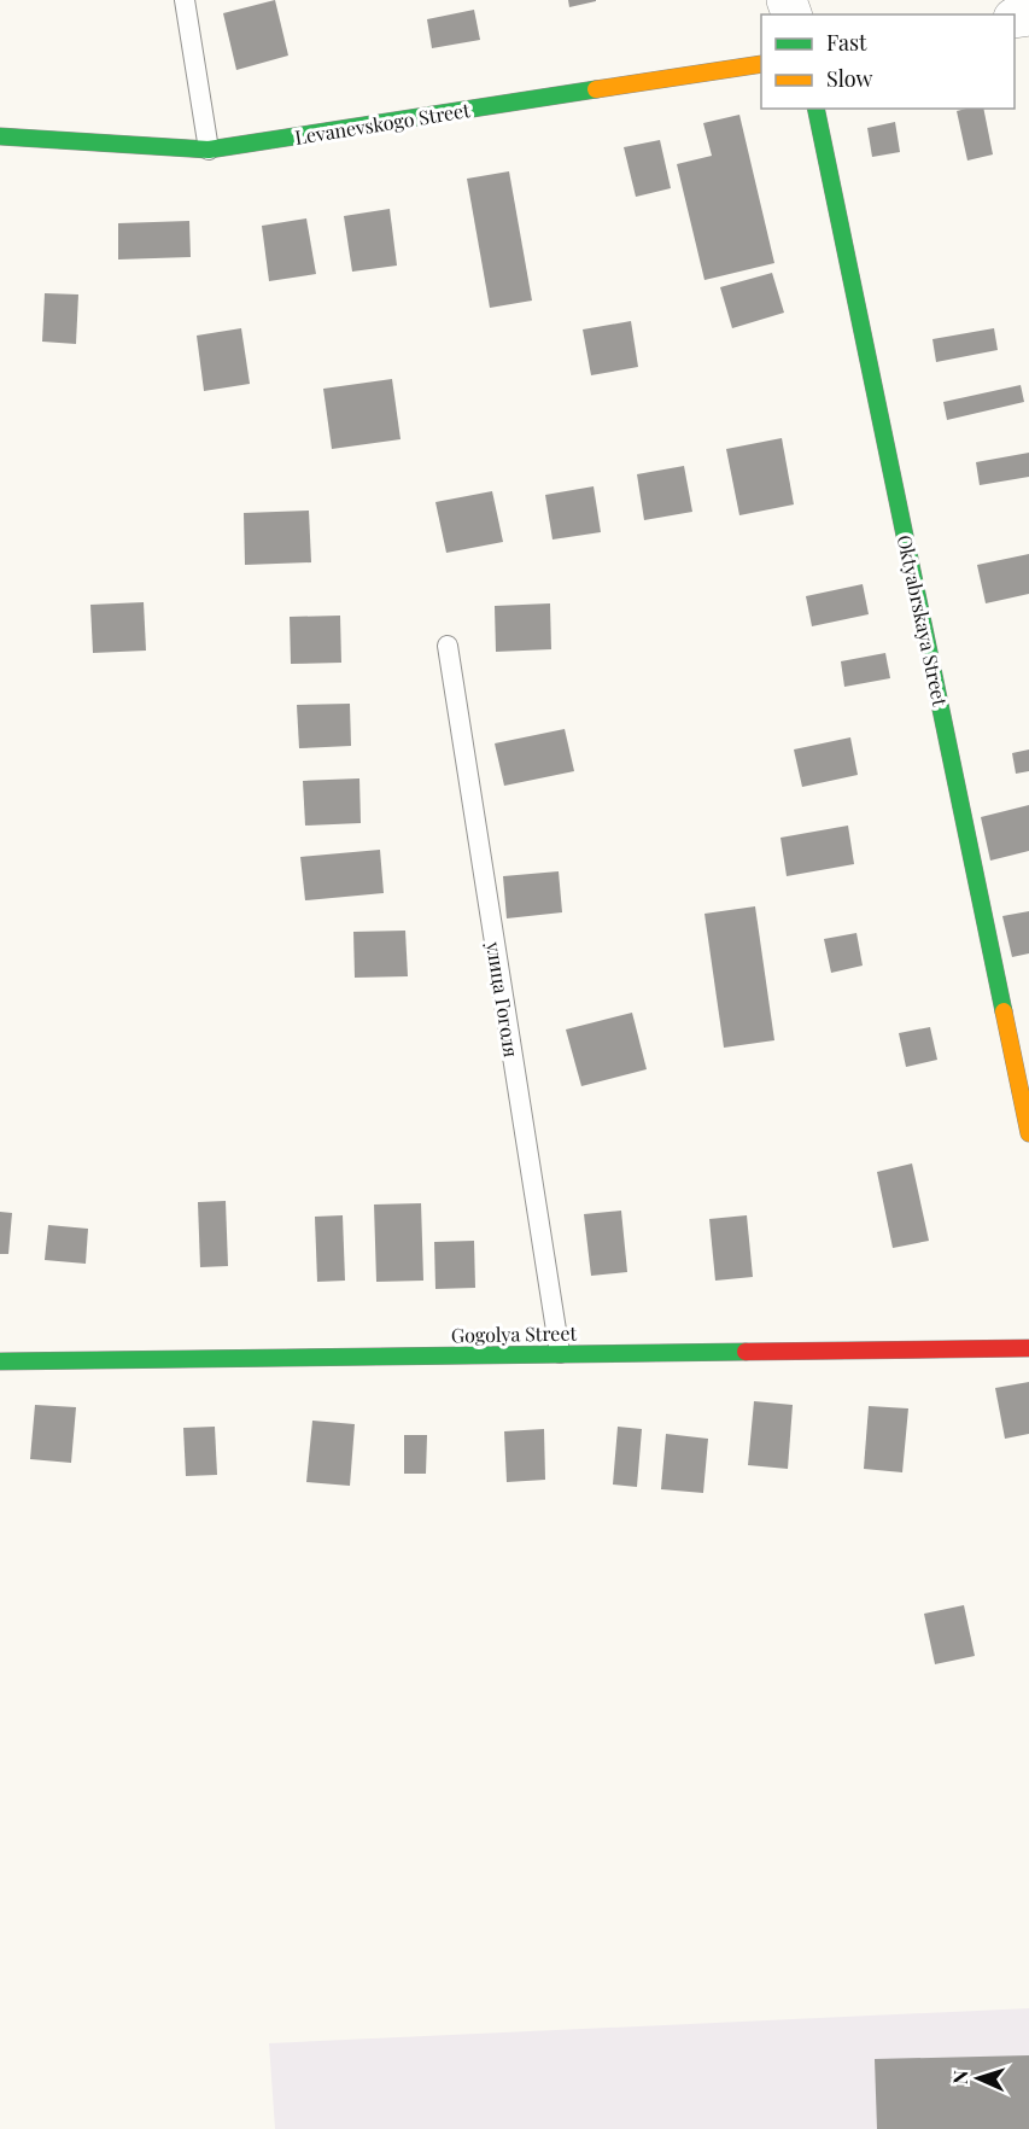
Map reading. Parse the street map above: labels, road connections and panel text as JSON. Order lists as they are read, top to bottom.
{
  "streets": {
    "street": ["Levanevskogo Street", "Oktyabrskaya Street", "Gogolya Street"],
    "lane": ["улица Гоголя"]
  },
  "crossings": [
    ["улица Гоголя", "Gogolya Street"]
  ],
  "legend": ["Fast", "Slow"],
  "north": "left"
}
